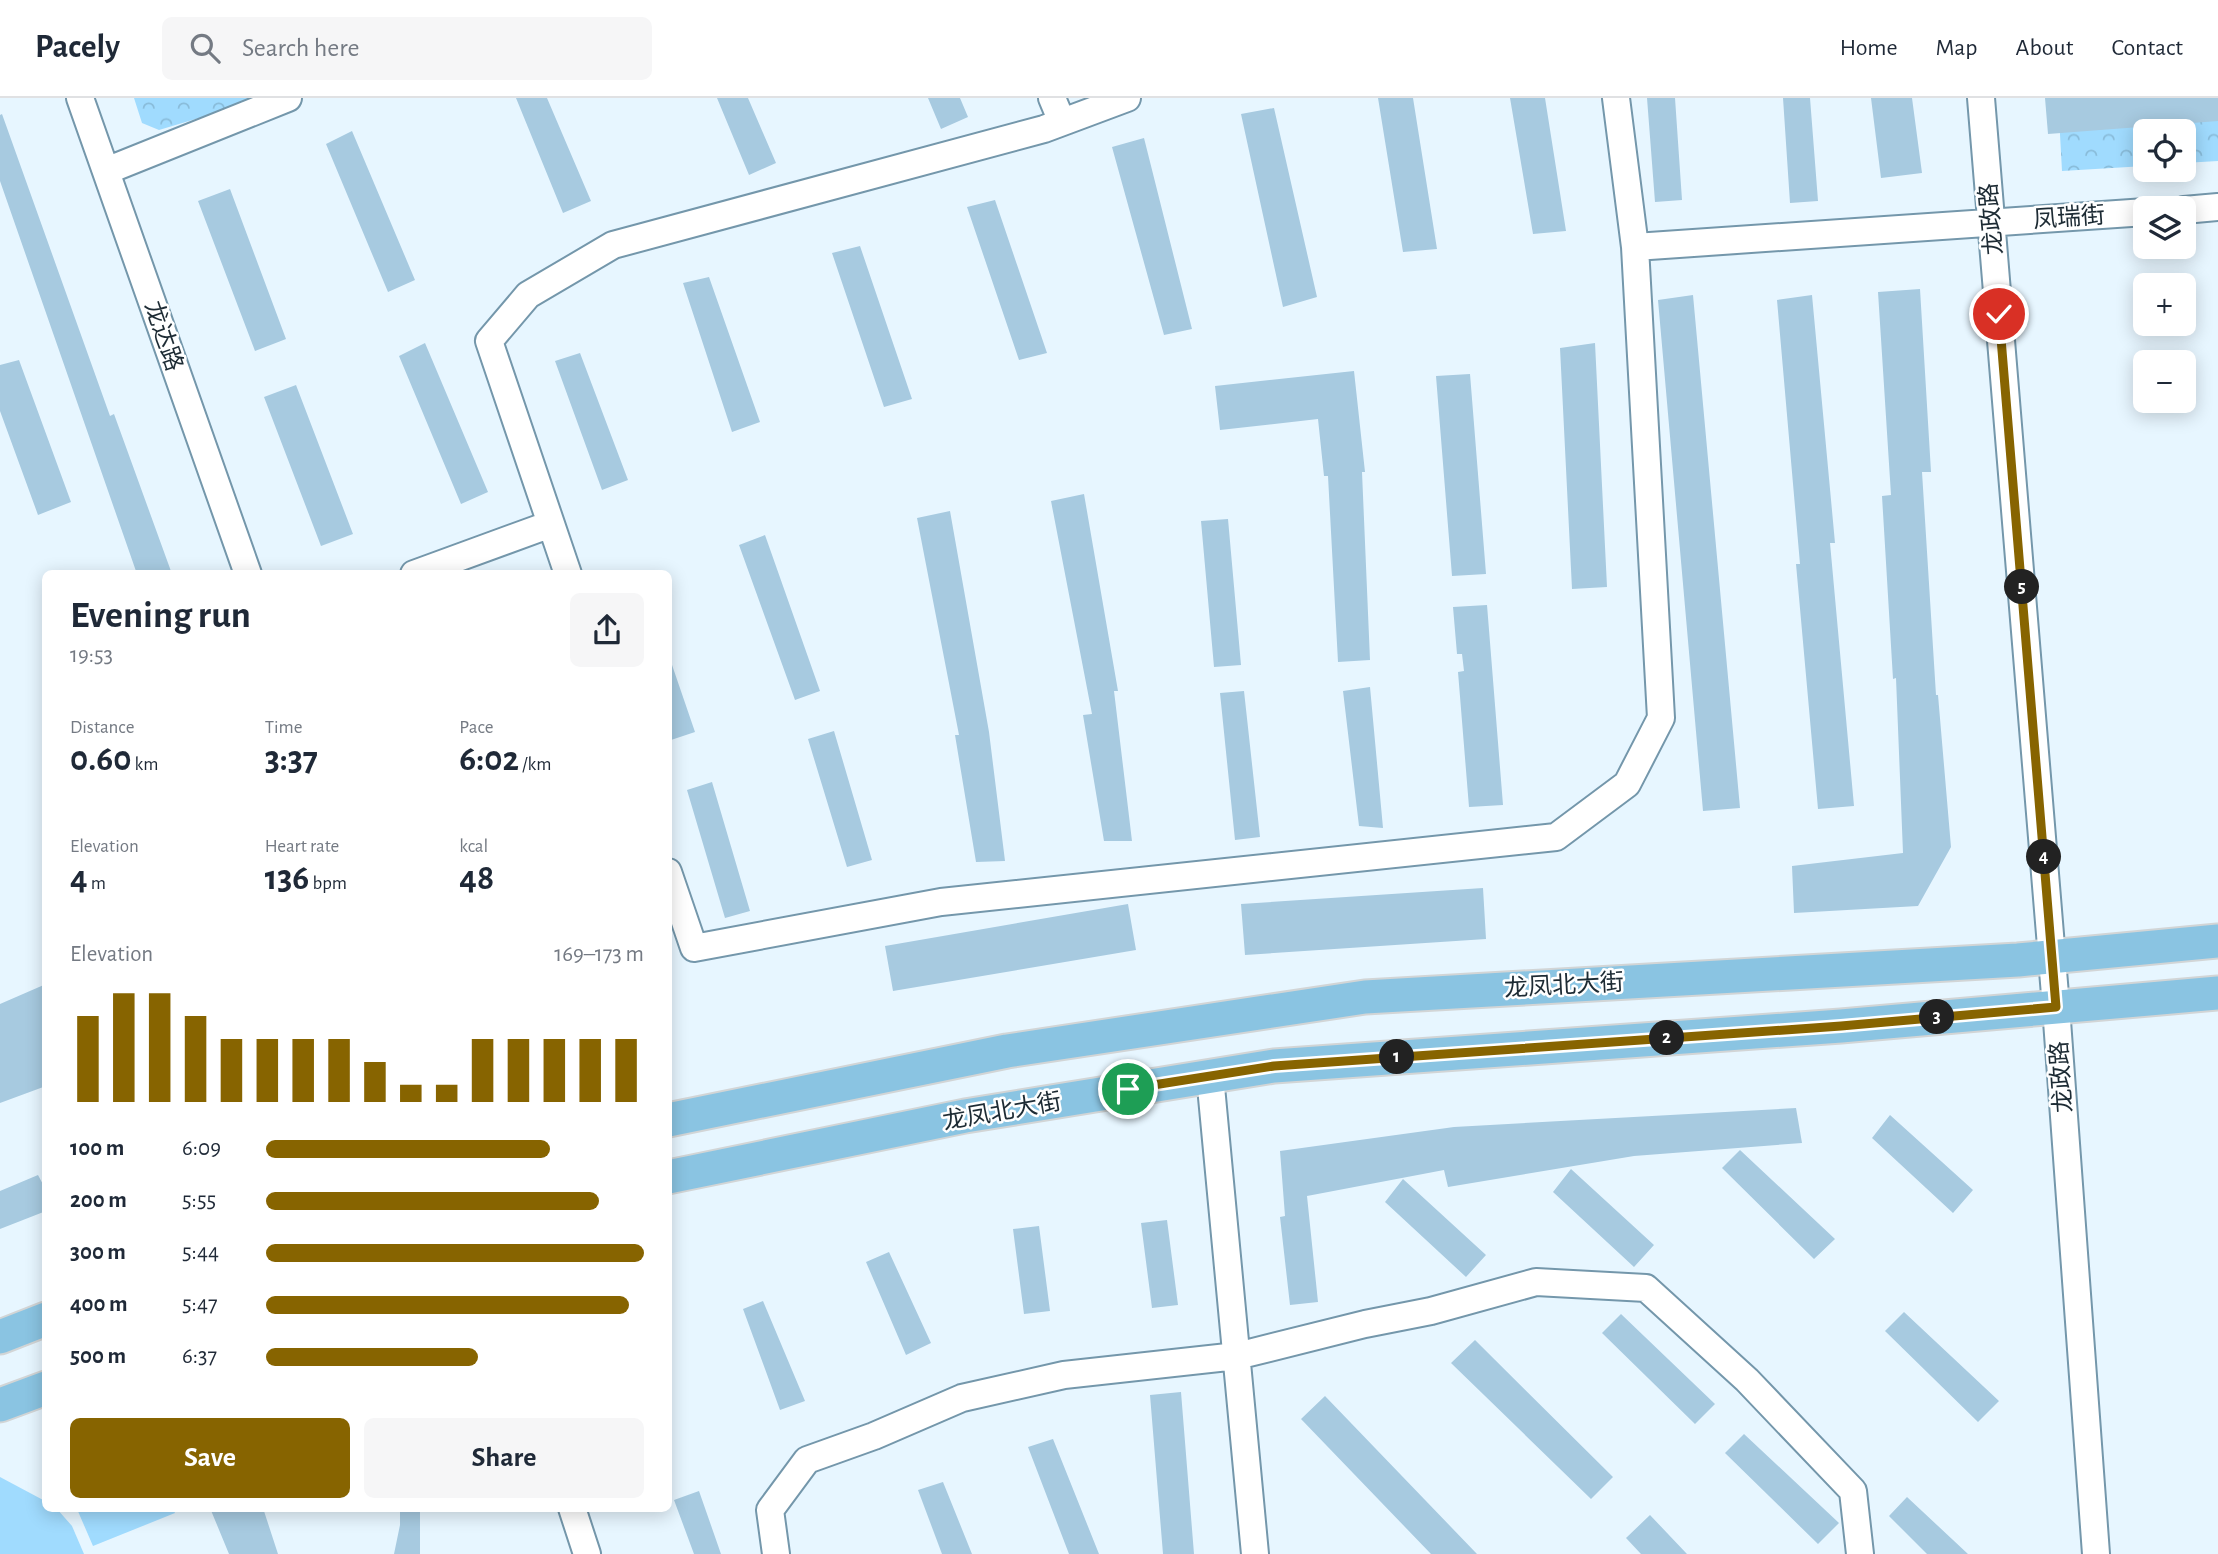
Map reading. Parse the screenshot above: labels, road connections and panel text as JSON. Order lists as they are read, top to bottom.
{
  "streets": {
    "main road": ["龙凤北大街"],
    "street": ["凤瑞街", "龙政路", "龙达路"]
  },
  "crossings": [
    ["凤瑞街", "龙政路"],
    ["龙政路", "龙凤北大街"]
  ],
  "page": {
    "header": "Pacely",
    "search": "Search here",
    "nav": [
      "Home",
      "Map",
      "About",
      "Contact"
    ],
    "map_buttons": ["+", "−"],
    "pins": [
      "5",
      "4",
      "3",
      "2",
      "1"
    ],
    "heading": ["Evening run", "19:53"],
    "stats": [
      ["Distance", "0.60 km"],
      ["Time", "3:37"],
      ["Pace", "6:02 /km"],
      ["Elevation", "4 m"],
      ["Heart rate", "136 bpm"],
      ["kcal", "48"]
    ],
    "chart": ["Elevation", "169–173 m"],
    "list": [
      {
        "name": "100 m",
        "note": "6:09"
      },
      {
        "name": "200 m",
        "note": "5:55"
      },
      {
        "name": "300 m",
        "note": "5:44"
      },
      {
        "name": "400 m",
        "note": "5:47"
      },
      {
        "name": "500 m",
        "note": "6:37"
      }
    ],
    "buttons": ["Save", "Share"]
  }
}
